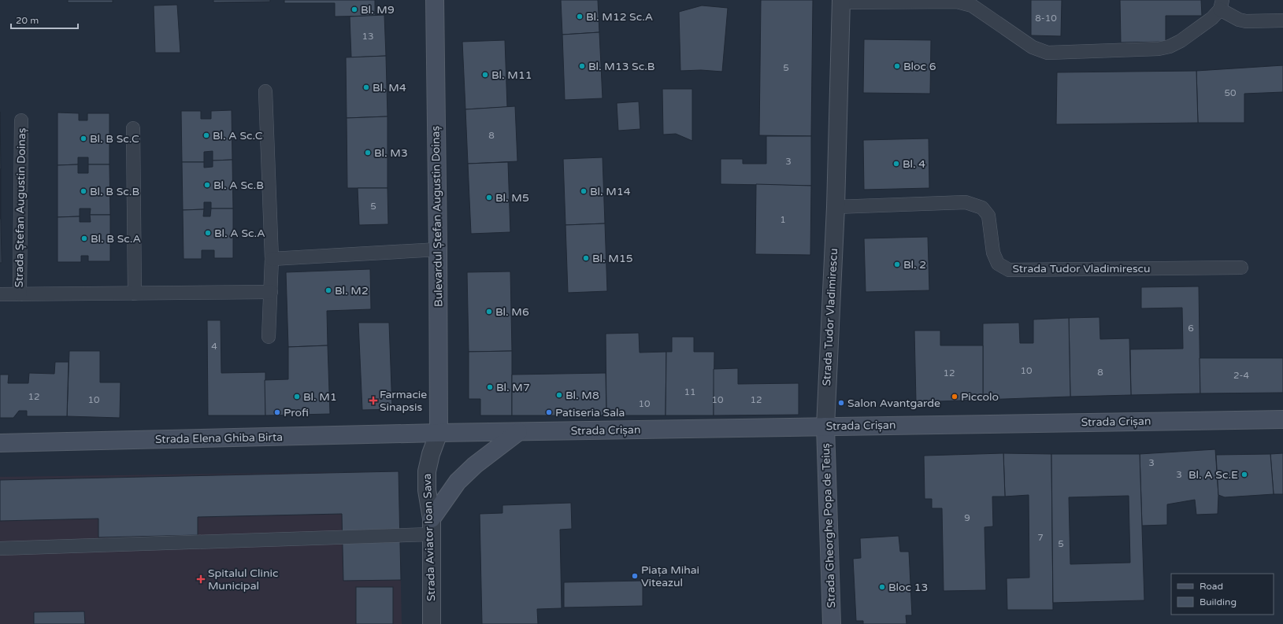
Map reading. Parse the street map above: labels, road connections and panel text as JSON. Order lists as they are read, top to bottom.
{
  "streets": {
    "main road": [
      "Bulevardul Ștefan Augustin Doinaș",
      "Strada Crișan",
      "Strada Elena Ghiba Birta",
      "Strada Gheorghe Popa de Teiuș"
    ],
    "street": ["Strada Tudor Vladimirescu", "Strada Aviator Ioan Sava"],
    "lane": ["Strada Ștefan Augustin Doinaș"]
  },
  "crossings": [
    ["Bulevardul Ștefan Augustin Doinaș", "Strada Crișan"],
    ["Bulevardul Ștefan Augustin Doinaș", "Strada Elena Ghiba Birta"],
    ["Bulevardul Ștefan Augustin Doinaș", "Strada Aviator Ioan Sava"],
    ["Strada Tudor Vladimirescu", "Strada Crișan"],
    ["Strada Tudor Vladimirescu", "Strada Gheorghe Popa de Teiuș"],
    ["Strada Crișan", "Strada Elena Ghiba Birta"],
    ["Strada Crișan", "Strada Gheorghe Popa de Teiuș"],
    ["Strada Crișan", "Strada Aviator Ioan Sava"],
    ["Strada Elena Ghiba Birta", "Strada Aviator Ioan Sava"]
  ],
  "places": {
    "other": [
      "Bl. M9",
      "Bl. M12 Sc.A",
      "Bl. M13 Sc.B",
      "Bloc 6",
      "Bl. M11",
      "Bl. M4",
      "Bl. A Sc.C",
      "Bl. B Sc.C",
      "Bl. M3",
      "Bl. 4",
      "Bl. A Sc.B",
      "Bl. B Sc.B",
      "Bl. M14",
      "Bl. M5",
      "Bl. A Sc.A",
      "Bl. B Sc.A",
      "Bl. M15",
      "Bl. 2",
      "Bl. M2",
      "Bl. M6",
      "Bl. M7",
      "Bl. M8",
      "Bl. M1",
      "Piccolo",
      "Salon Avantgarde",
      "Profi",
      "Patiseria Sala",
      "Bl. A Sc.E",
      "Piața Mihai Viteazul",
      "Bloc 13"
    ],
    "health": ["Farmacie Sinapsis", "Spitalul Clinic Municipal"]
  },
  "house_numbers": [
    "8-10",
    "13",
    "5",
    "50",
    "8",
    "3",
    "5",
    "1",
    "6",
    "4",
    "10",
    "8",
    "12",
    "2-4",
    "11",
    "12",
    "10",
    "10",
    "12",
    "10",
    "3",
    "3",
    "9",
    "7",
    "5"
  ],
  "legend": ["Road", "Building"],
  "scale_bar": "20 m"
}
